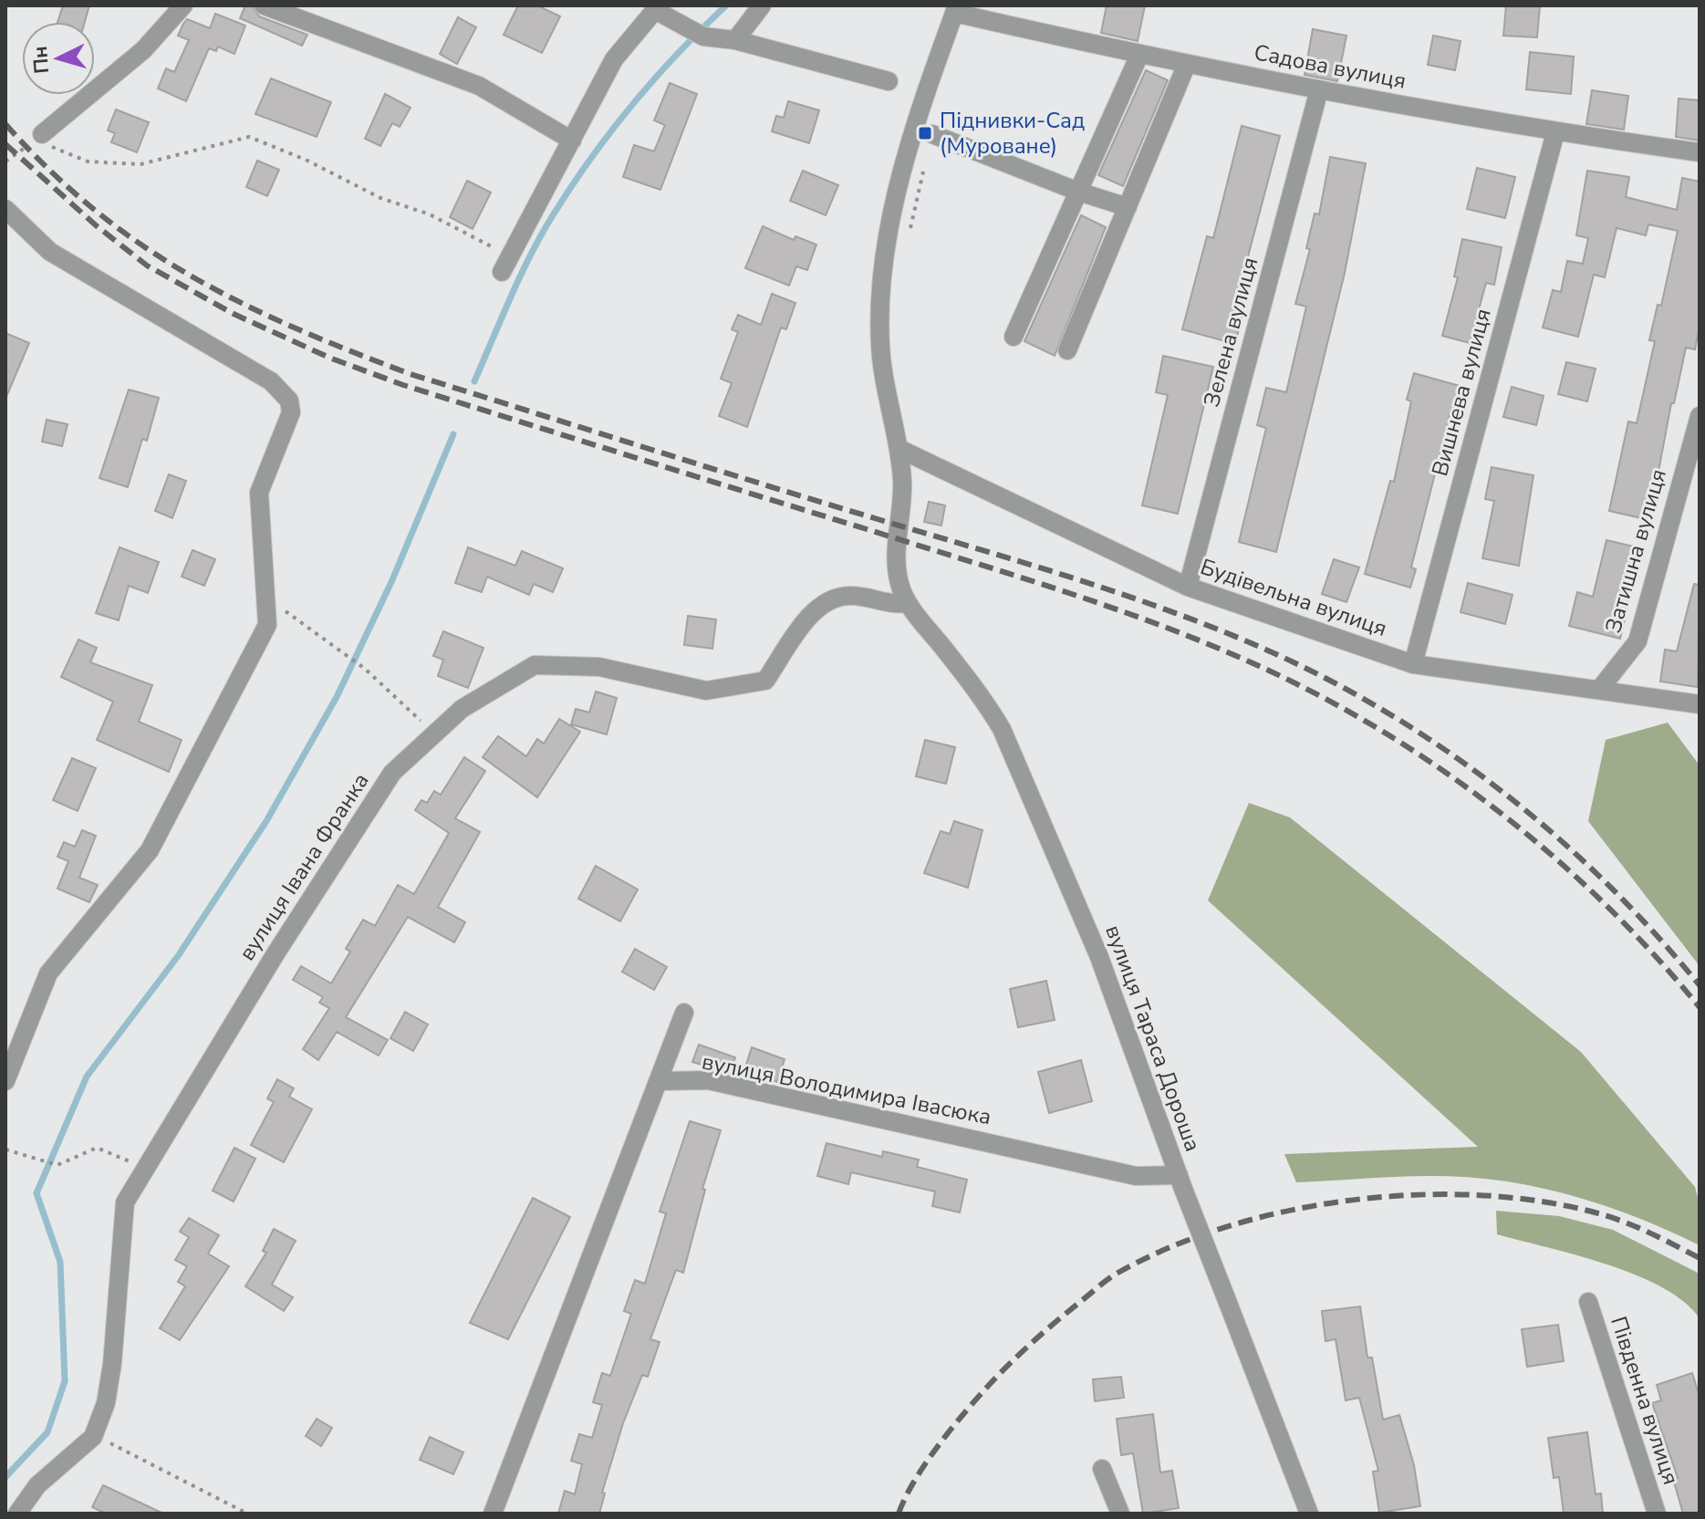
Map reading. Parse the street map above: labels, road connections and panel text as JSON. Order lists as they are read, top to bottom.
{
  "streets": {
    "street": [
      "Садова вулиця",
      "Зелена вулиця",
      "Вишнева вулиця",
      "Затишна вулиця",
      "Будівельна вулиця",
      "вулиця Івана Франка",
      "вулиця Тараса Дороша",
      "вулиця Володимира Івасюка",
      "Південна вулиця"
    ]
  },
  "crossings": [
    ["Садова вулиця", "Зелена вулиця"],
    ["Садова вулиця", "Вишнева вулиця"],
    ["Зелена вулиця", "Будівельна вулиця"],
    ["Вишнева вулиця", "Будівельна вулиця"],
    ["Затишна вулиця", "Будівельна вулиця"],
    ["вулиця Івана Франка", "вулиця Тараса Дороша"],
    ["вулиця Тараса Дороша", "вулиця Володимира Івасюка"]
  ],
  "places": {
    "transit": ["Піднивки-Сад (Муроване)"]
  },
  "north": "left"
}
